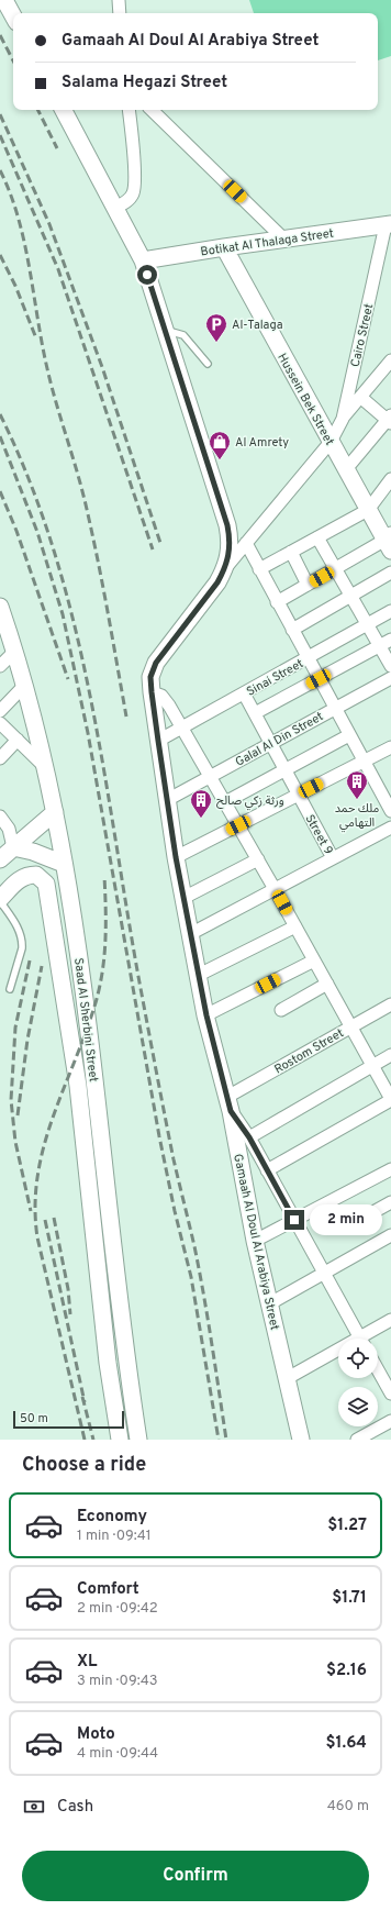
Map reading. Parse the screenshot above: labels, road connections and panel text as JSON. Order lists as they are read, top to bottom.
{
  "streets": {
    "main road": [
      "Botikat Al Thalaga Street",
      "Hussein Bek Street",
      "Saad Al Sherbini Street",
      "Gamaah Al Doul Al Arabiya Street"
    ],
    "street": [
      "Cairo Street",
      "Sinai Street",
      "Galal Al Din Street",
      "Street 9",
      "Rostom Street"
    ]
  },
  "crossings": [
    ["Botikat Al Thalaga Street", "Cairo Street"],
    ["Botikat Al Thalaga Street", "Hussein Bek Street"],
    ["Botikat Al Thalaga Street", "Gamaah Al Doul Al Arabiya Street"],
    ["Cairo Street", "Hussein Bek Street"],
    ["Cairo Street", "Gamaah Al Doul Al Arabiya Street"],
    ["Sinai Street", "Street 9"],
    ["Sinai Street", "Gamaah Al Doul Al Arabiya Street"],
    ["Galal Al Din Street", "Street 9"],
    ["Galal Al Din Street", "Gamaah Al Doul Al Arabiya Street"],
    ["Rostom Street", "Gamaah Al Doul Al Arabiya Street"]
  ],
  "places": {
    "parking": ["Al-Talaga"],
    "shop": ["Al Amrety"],
    "building": ["ملك حمد التهامي", "ورثة زكي صالح"]
  },
  "scale_bar": "50 m",
  "page": {
    "banner": ["Gamaah Al Doul Al Arabiya Street", "Salama Hegazi Street"],
    "bubble": "2 min",
    "scale": "50 m",
    "heading": "Choose a ride",
    "list": [
      {
        "name": "Economy",
        "note": "1 min · 09:41",
        "value": "$1.27"
      },
      {
        "name": "Comfort",
        "note": "2 min · 09:42",
        "value": "$1.71"
      },
      {
        "name": "XL",
        "note": "3 min · 09:43",
        "value": "$2.16"
      },
      {
        "name": "Moto",
        "note": "4 min · 09:44",
        "value": "$1.64"
      }
    ],
    "pay": ["Cash", "460 m"],
    "buttons": "Confirm"
  }
}
